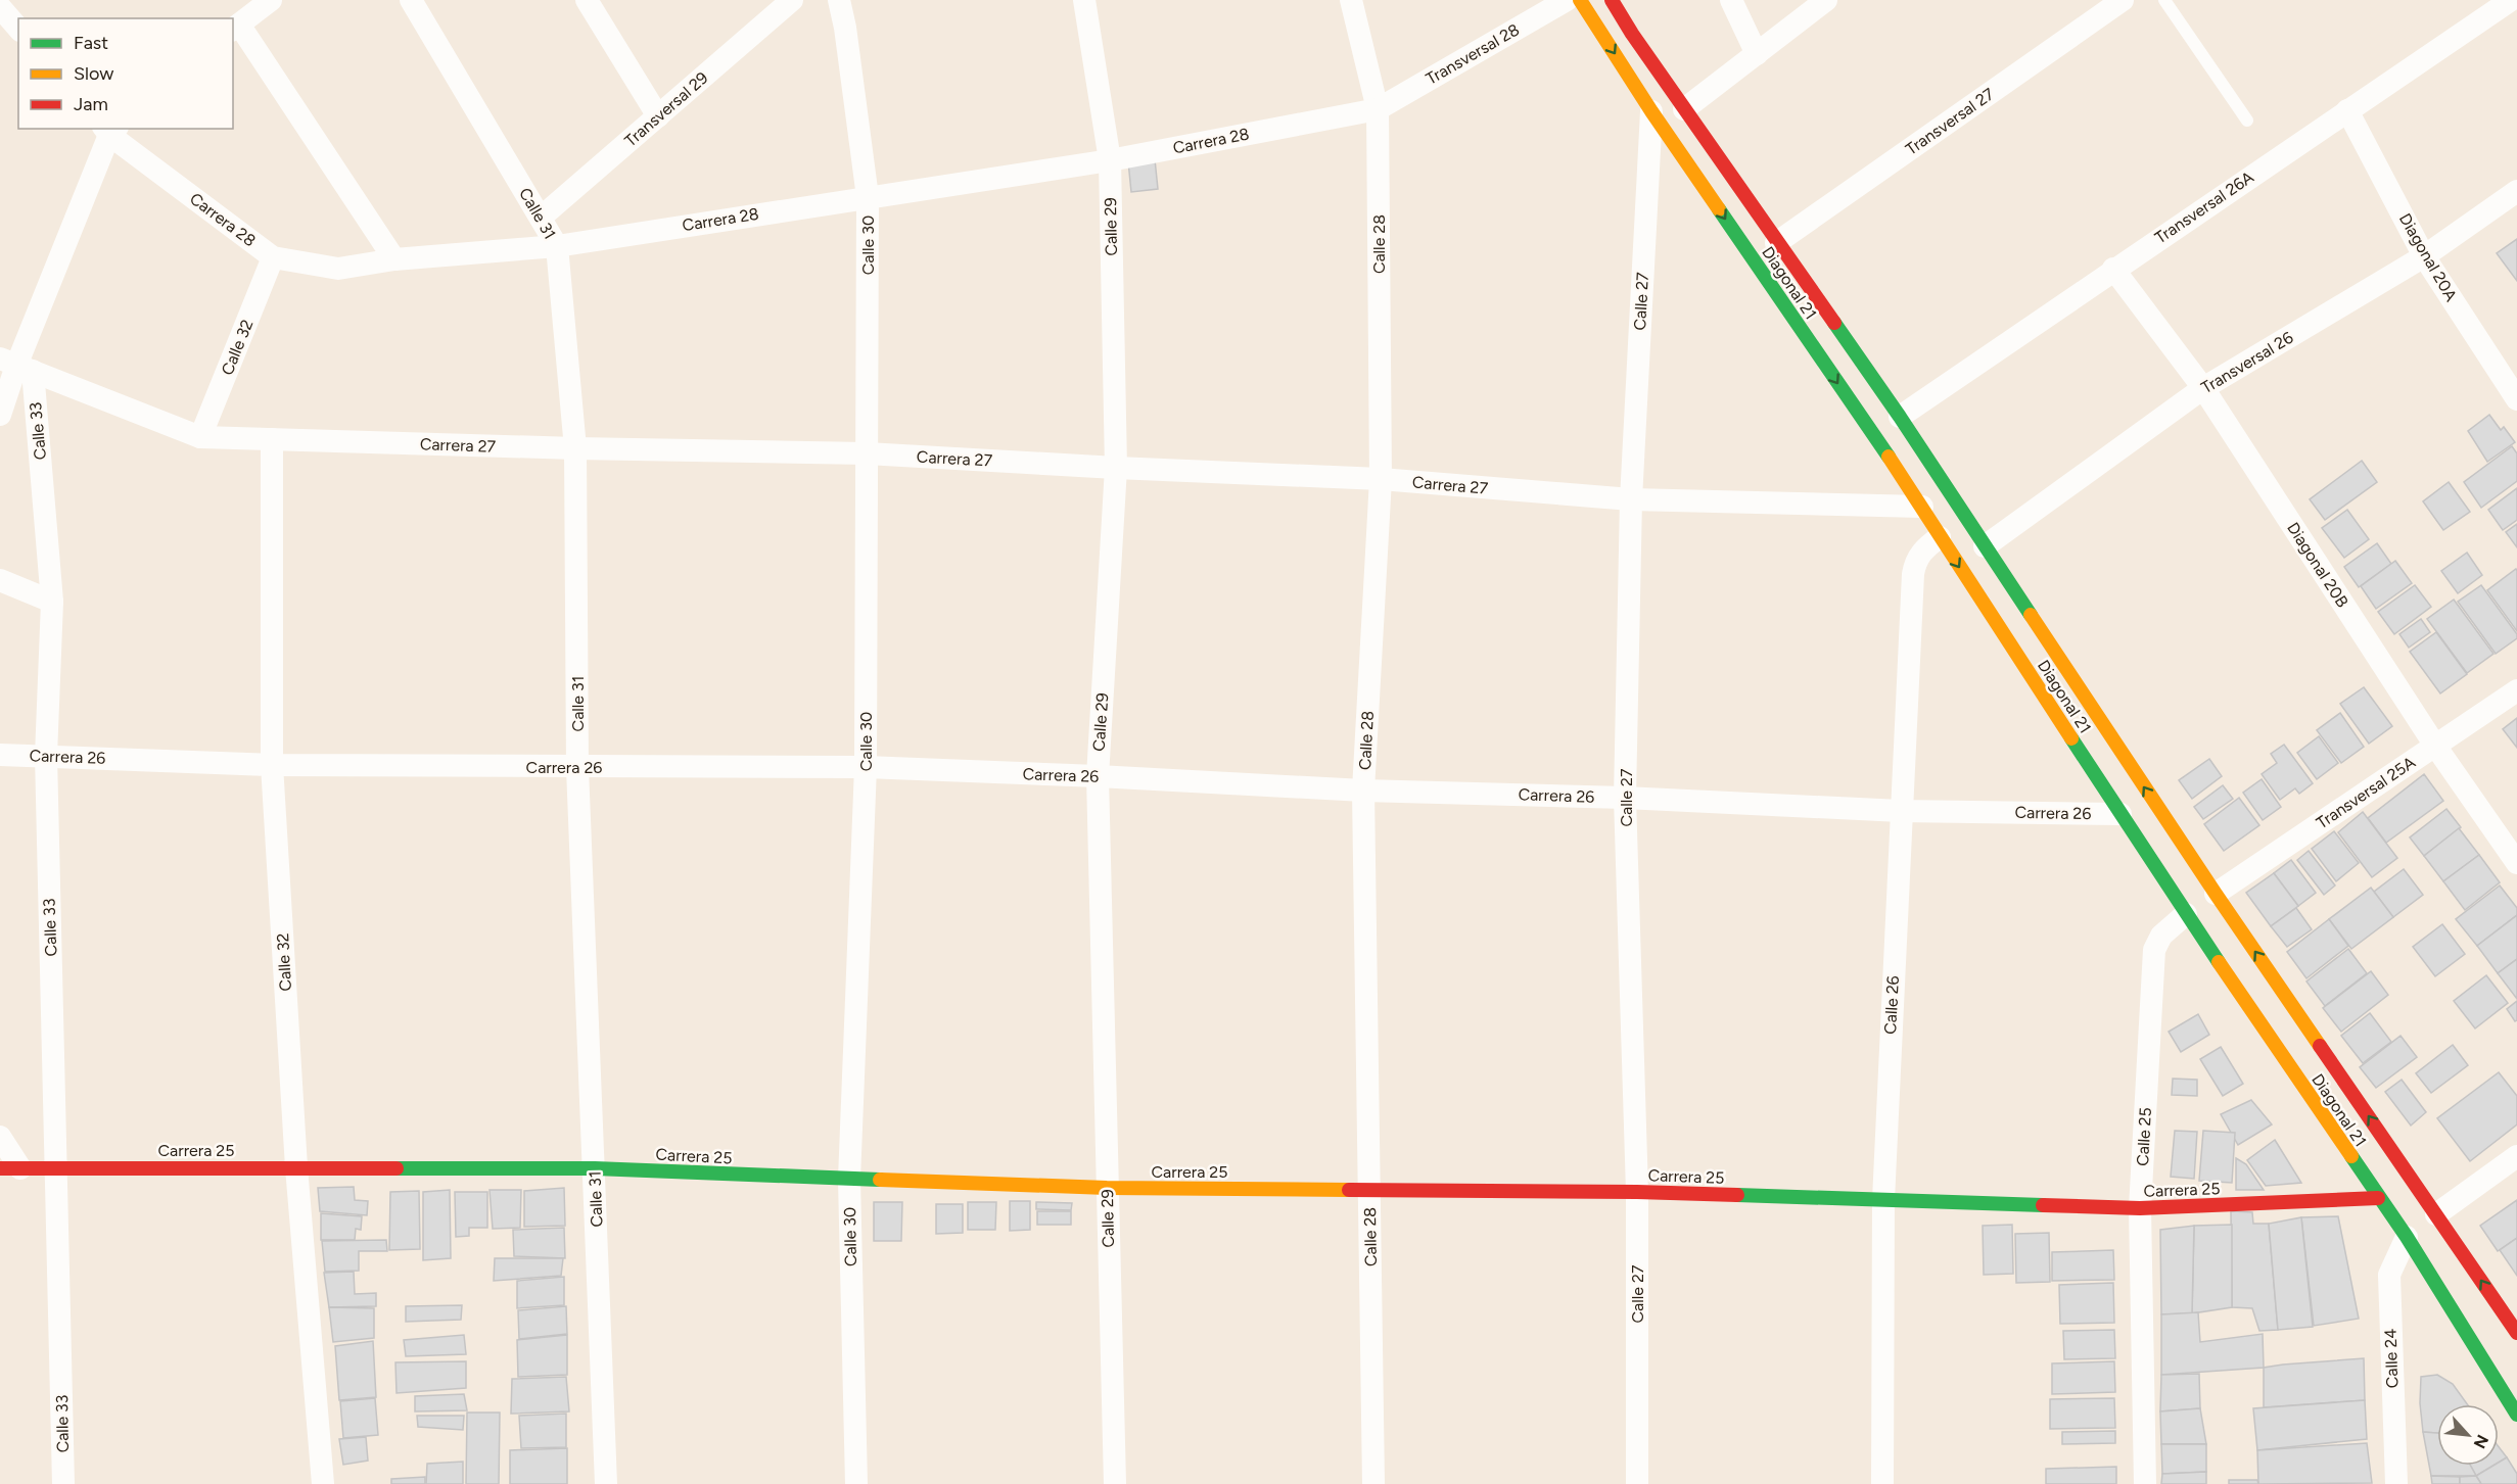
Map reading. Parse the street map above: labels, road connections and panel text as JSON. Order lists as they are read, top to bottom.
{
  "streets": {
    "main road": ["Diagonal 21", "Carrera 25"],
    "street": [
      "Transversal 28",
      "Transversal 29",
      "Transversal 27",
      "Carrera 28",
      "Transversal 26A",
      "Calle 31",
      "Calle 29",
      "Calle 28",
      "Calle 30",
      "Diagonal 20A",
      "Calle 27",
      "Calle 32",
      "Transversal 26",
      "Calle 33",
      "Carrera 27",
      "Diagonal 20B",
      "Carrera 26",
      "Transversal 25A",
      "Calle 26",
      "Calle 25",
      "Calle 24"
    ]
  },
  "crossings": [
    ["Transversal 28", "Carrera 28"],
    ["Transversal 28", "Calle 28"],
    ["Transversal 29", "Calle 31"],
    ["Transversal 27", "Diagonal 21"],
    ["Carrera 28", "Calle 31"],
    ["Carrera 28", "Calle 29"],
    ["Carrera 28", "Calle 28"],
    ["Carrera 28", "Calle 30"],
    ["Carrera 28", "Calle 32"],
    ["Carrera 28", "Calle 33"],
    ["Transversal 26A", "Diagonal 20A"],
    ["Transversal 26A", "Diagonal 21"],
    ["Transversal 26A", "Diagonal 20B"],
    ["Calle 31", "Carrera 27"],
    ["Calle 31", "Carrera 26"],
    ["Calle 31", "Carrera 25"],
    ["Calle 29", "Carrera 27"],
    ["Calle 29", "Carrera 26"],
    ["Calle 29", "Carrera 25"],
    ["Calle 28", "Carrera 27"],
    ["Calle 28", "Carrera 26"],
    ["Calle 28", "Carrera 25"],
    ["Calle 30", "Carrera 27"],
    ["Calle 30", "Carrera 26"],
    ["Calle 30", "Carrera 25"],
    ["Diagonal 20A", "Transversal 26"],
    ["Diagonal 21", "Calle 27"],
    ["Diagonal 21", "Transversal 26"],
    ["Diagonal 21", "Carrera 27"],
    ["Diagonal 21", "Carrera 26"],
    ["Diagonal 21", "Transversal 25A"],
    ["Diagonal 21", "Calle 26"],
    ["Diagonal 21", "Calle 25"],
    ["Diagonal 21", "Carrera 25"],
    ["Diagonal 21", "Calle 24"],
    ["Calle 27", "Carrera 27"],
    ["Calle 27", "Carrera 26"],
    ["Calle 27", "Carrera 25"],
    ["Calle 32", "Carrera 27"],
    ["Calle 32", "Carrera 26"],
    ["Calle 32", "Carrera 25"],
    ["Transversal 26", "Diagonal 20B"],
    ["Calle 33", "Carrera 27"],
    ["Calle 33", "Carrera 26"],
    ["Calle 33", "Carrera 25"],
    ["Diagonal 20B", "Transversal 25A"],
    ["Carrera 26", "Calle 26"],
    ["Calle 26", "Carrera 25"],
    ["Calle 25", "Carrera 25"]
  ],
  "legend": ["Fast", "Slow", "Jam"],
  "north": "bottom right"
}
